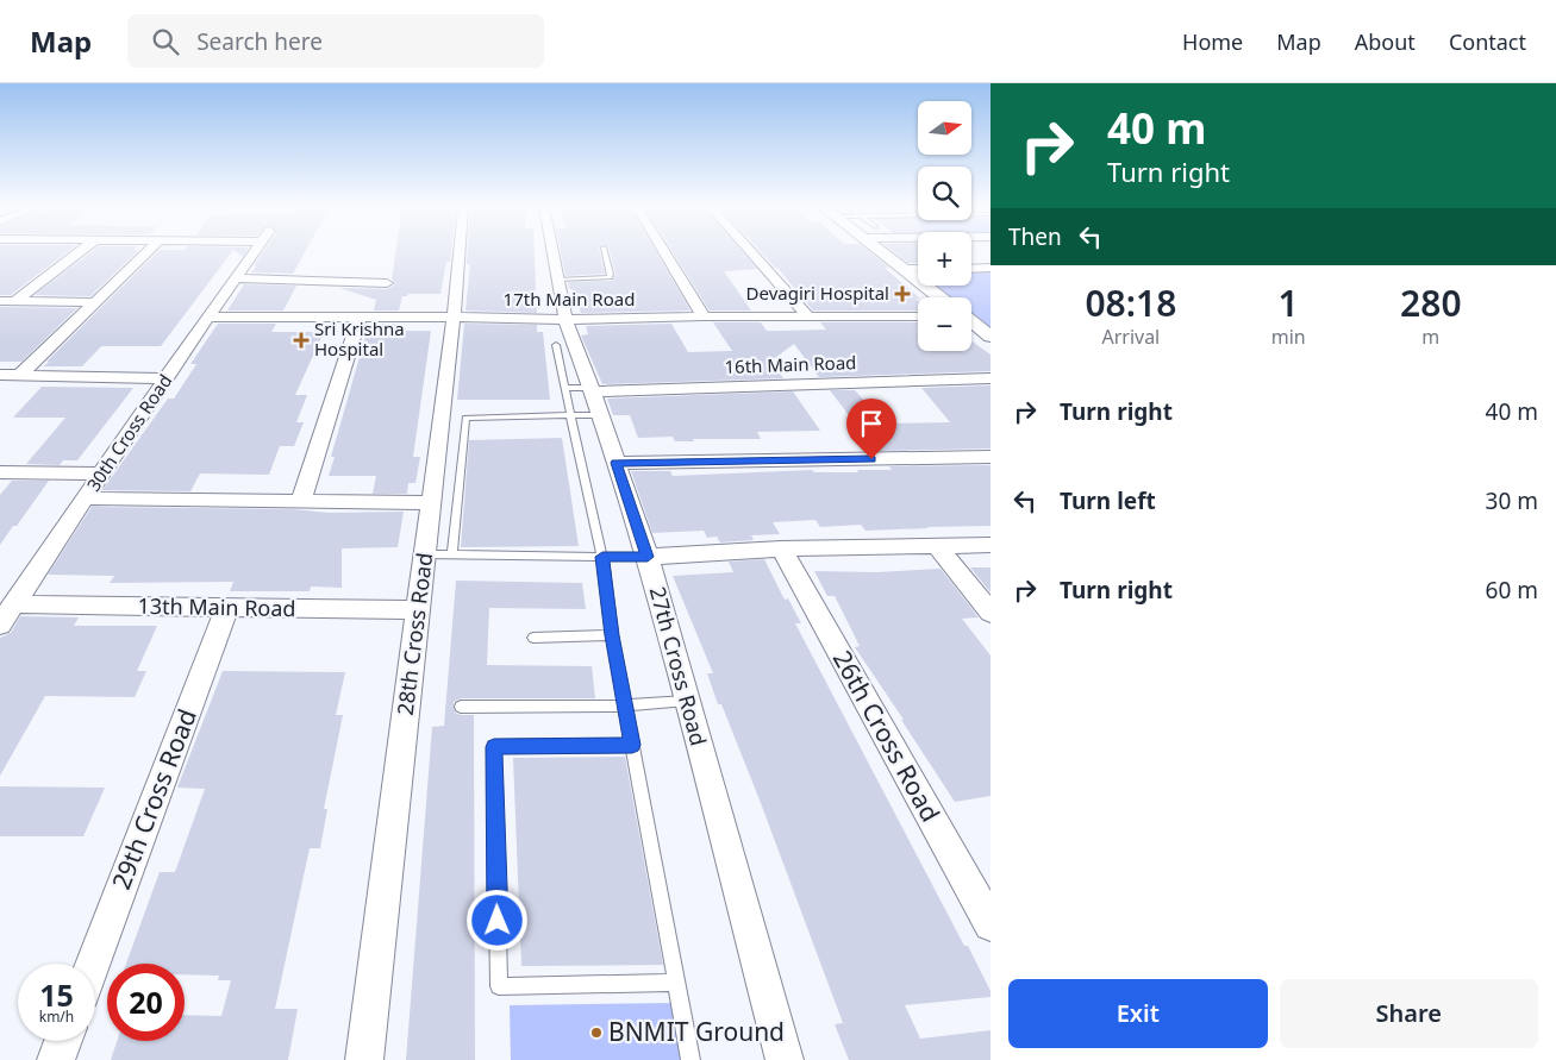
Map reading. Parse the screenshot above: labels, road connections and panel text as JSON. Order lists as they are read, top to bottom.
{
  "streets": {
    "street": [
      "17th Main Road",
      "16th Main Road",
      "30th Cross Road",
      "13th Main Road",
      "28th Cross Road",
      "27th Cross Road",
      "26th Cross Road",
      "29th Cross Road"
    ]
  },
  "crossings": [
    ["17th Main Road", "30th Cross Road"],
    ["17th Main Road", "28th Cross Road"],
    ["17th Main Road", "27th Cross Road"],
    ["16th Main Road", "27th Cross Road"],
    ["30th Cross Road", "13th Main Road"],
    ["13th Main Road", "28th Cross Road"],
    ["13th Main Road", "29th Cross Road"]
  ],
  "places": {
    "health": ["Devagiri Hospital", "Sri Krishna Hospital"],
    "other": ["BNMIT Ground"]
  },
  "north": "right",
  "page": {
    "header": "Map",
    "search": "Search here",
    "nav": [
      "Home",
      "Map",
      "About",
      "Contact"
    ],
    "turn": ["40 m", "Turn right"],
    "map_buttons": ["+", "−"],
    "then": "Then",
    "eta": [
      "08:18",
      "Arrival",
      "1",
      "min",
      "280",
      "m"
    ],
    "list": [
      {
        "name": "Turn right",
        "value": "40 m"
      },
      {
        "name": "Turn left",
        "value": "30 m"
      },
      {
        "name": "Turn right",
        "value": "60 m"
      }
    ],
    "speed": "15 km/h",
    "limit": "20",
    "buttons": ["Exit", "Share"]
  }
}
